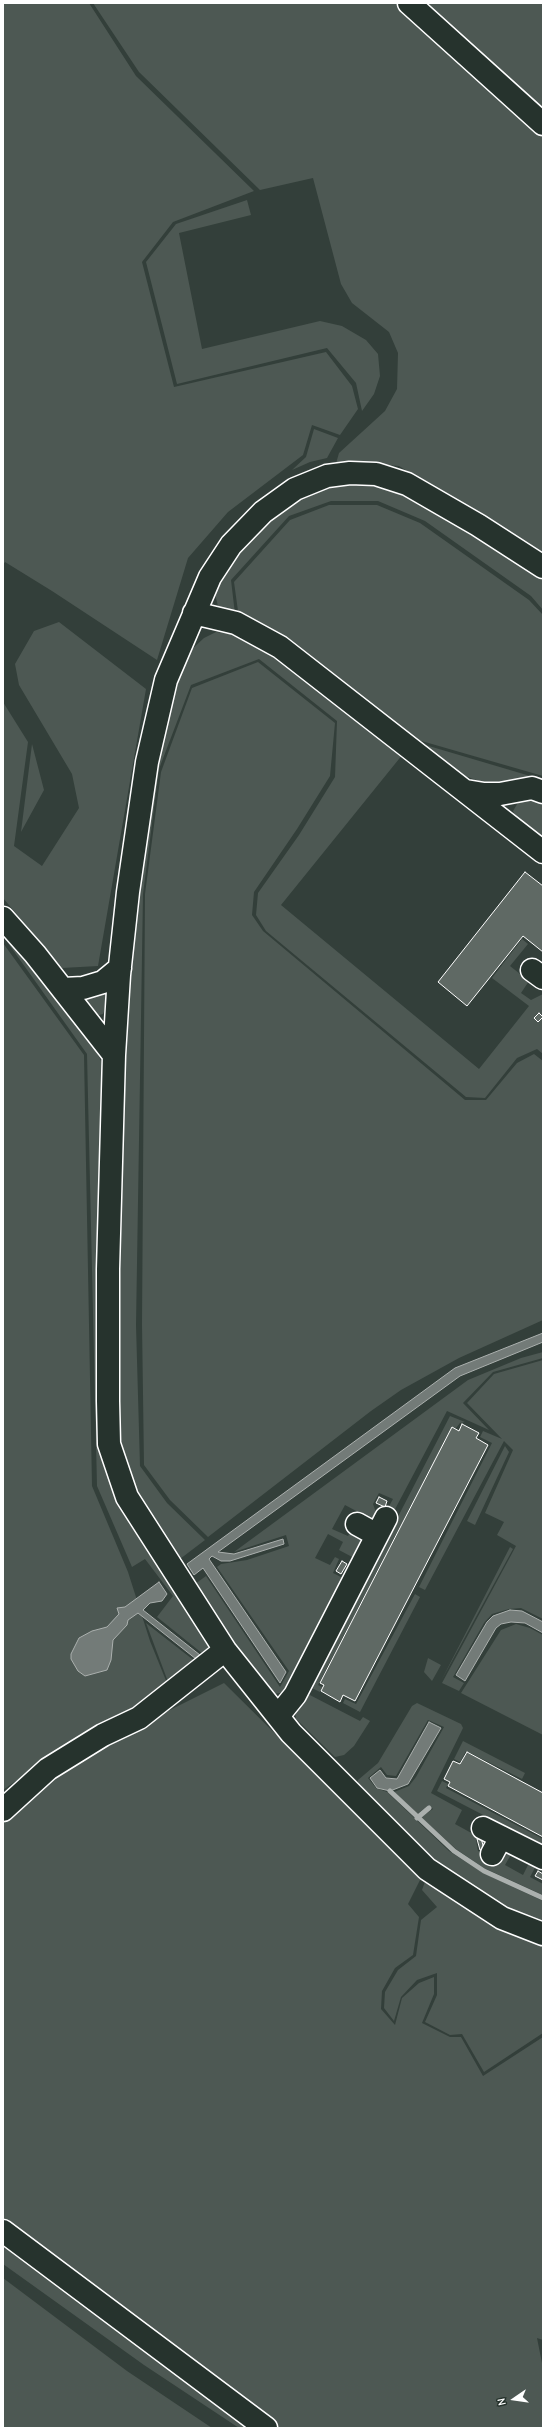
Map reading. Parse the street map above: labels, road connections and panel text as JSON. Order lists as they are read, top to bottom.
{
  "north": "left"
}
